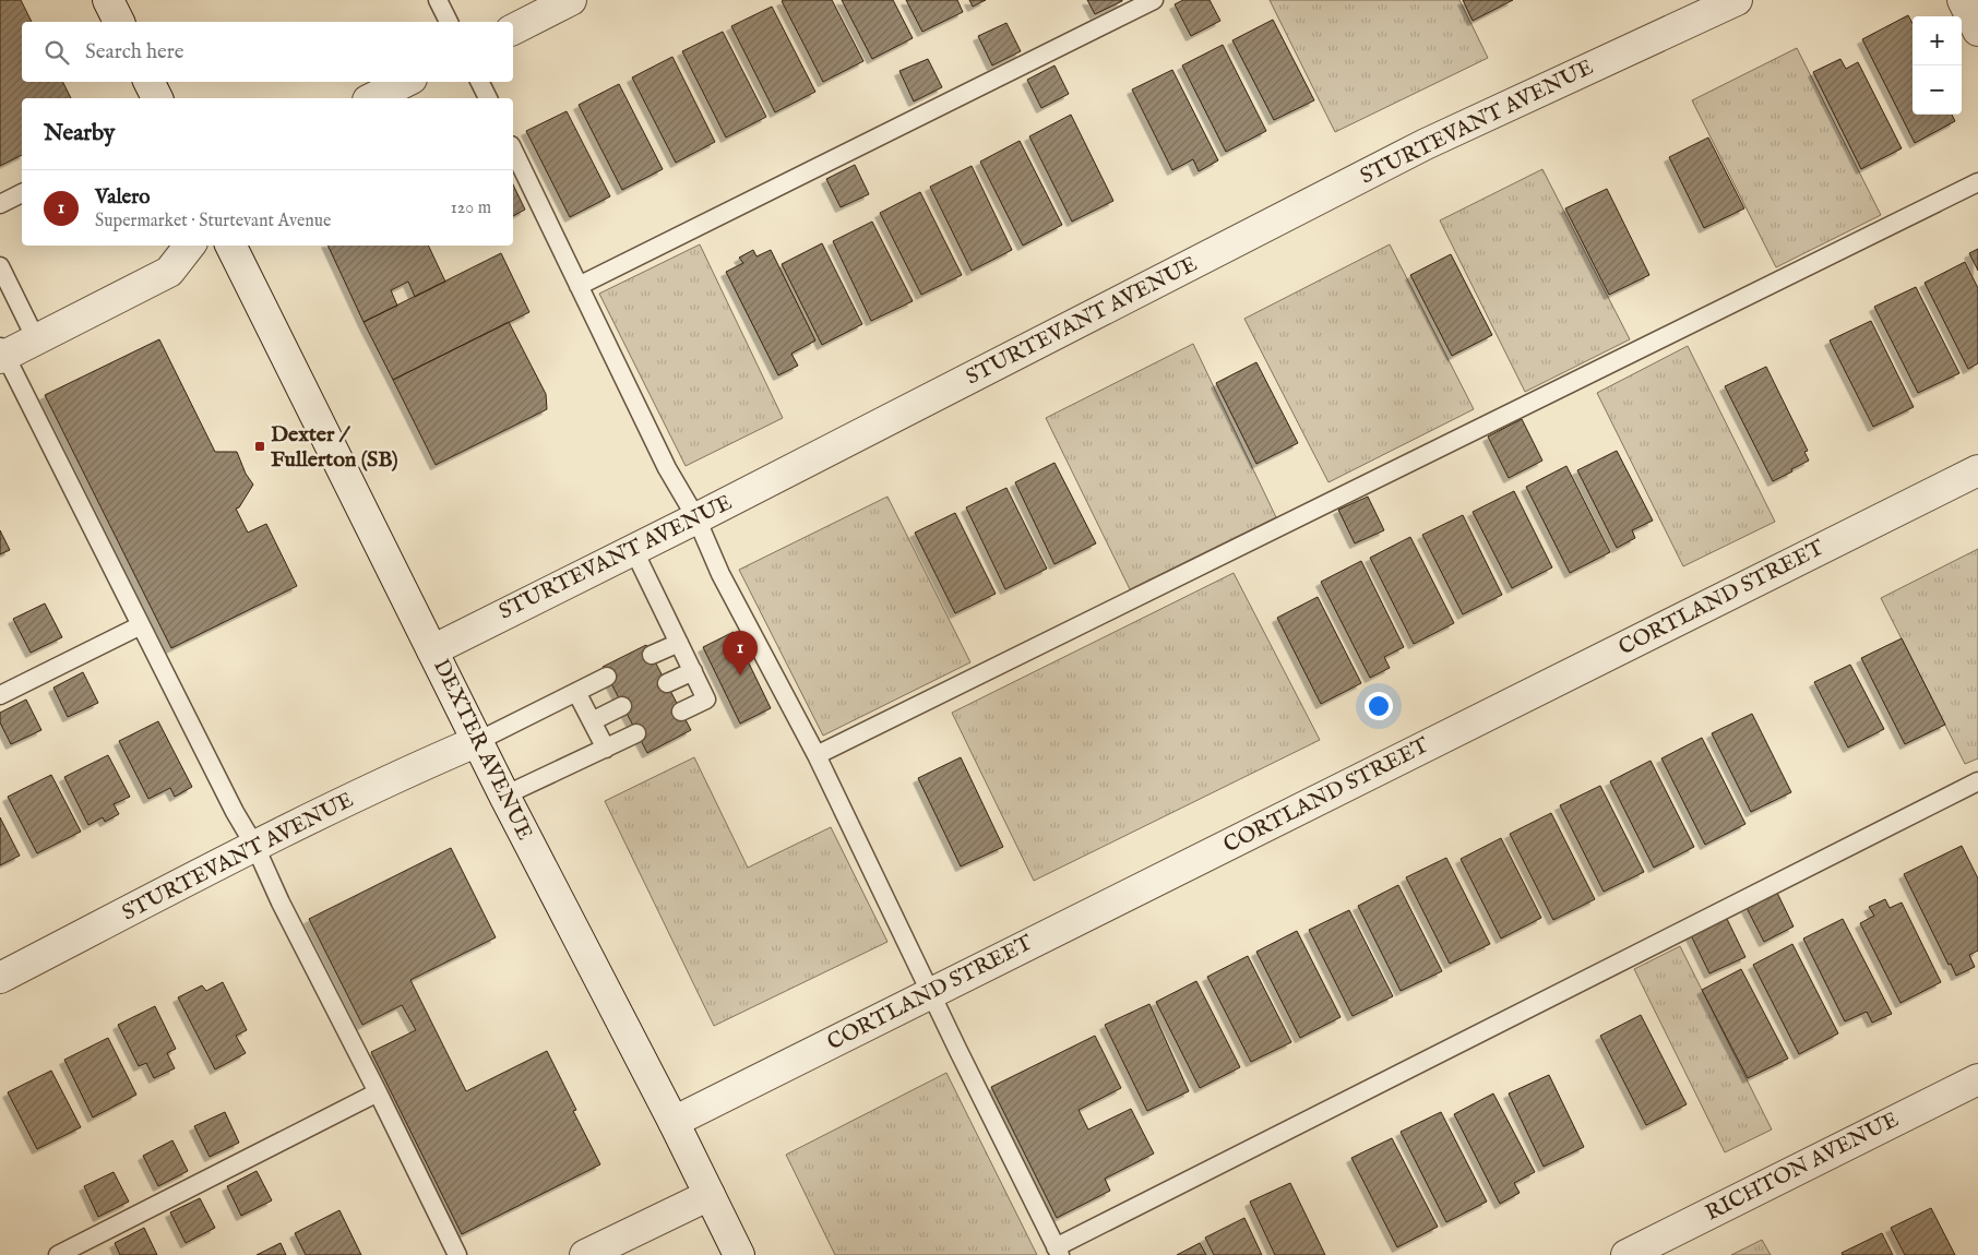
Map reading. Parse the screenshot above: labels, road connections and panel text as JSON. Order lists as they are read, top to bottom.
{
  "streets": {
    "street": [
      "STURTEVANT AVENUE",
      "CORTLAND STREET",
      "DEXTER AVENUE",
      "RICHTON AVENUE"
    ]
  },
  "crossings": [
    ["STURTEVANT AVENUE", "DEXTER AVENUE"],
    ["CORTLAND STREET", "DEXTER AVENUE"]
  ],
  "places": {
    "transit": ["Dexter / Fullerton (SB)"]
  },
  "page": {
    "map_buttons": ["+", "−"],
    "search": "Search here",
    "heading": "Nearby",
    "list": [
      {
        "mark": "1",
        "name": "Valero",
        "note": "Supermarket · Sturtevant Avenue",
        "value": "120 m"
      }
    ],
    "pins": "1"
  }
}
